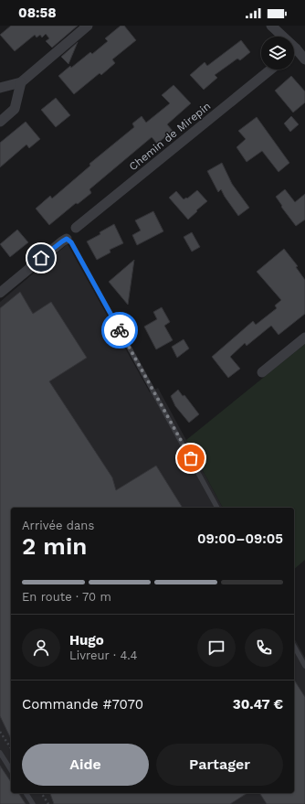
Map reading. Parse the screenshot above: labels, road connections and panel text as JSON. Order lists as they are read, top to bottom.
{
  "streets": {
    "street": ["Chemin de Mirepin"]
  },
  "page": {
    "status": "08:58",
    "heading": ["2 min", "Arrivée dans", "09:00–09:05"],
    "panel": [
      "Hugo",
      "Livreur · 4.4",
      "Commande #7070",
      "30.47 €"
    ],
    "bar": "En route · 70 m",
    "buttons": ["Aide", "Partager"]
  }
}
